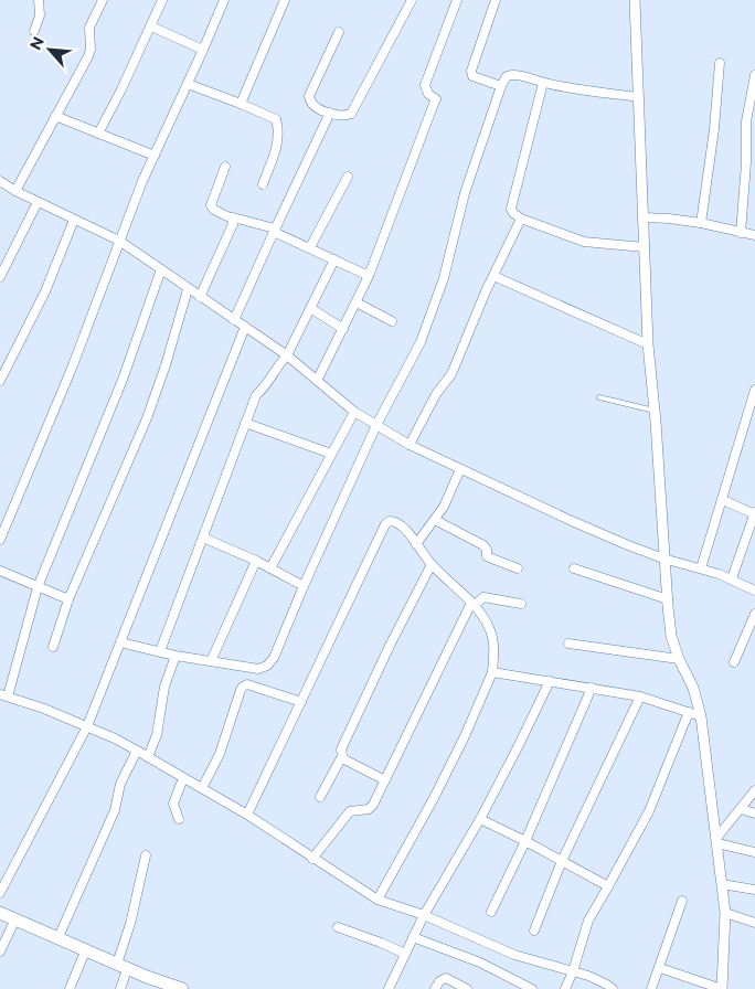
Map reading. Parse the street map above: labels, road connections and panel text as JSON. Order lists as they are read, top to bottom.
{
  "north": "top left"
}
